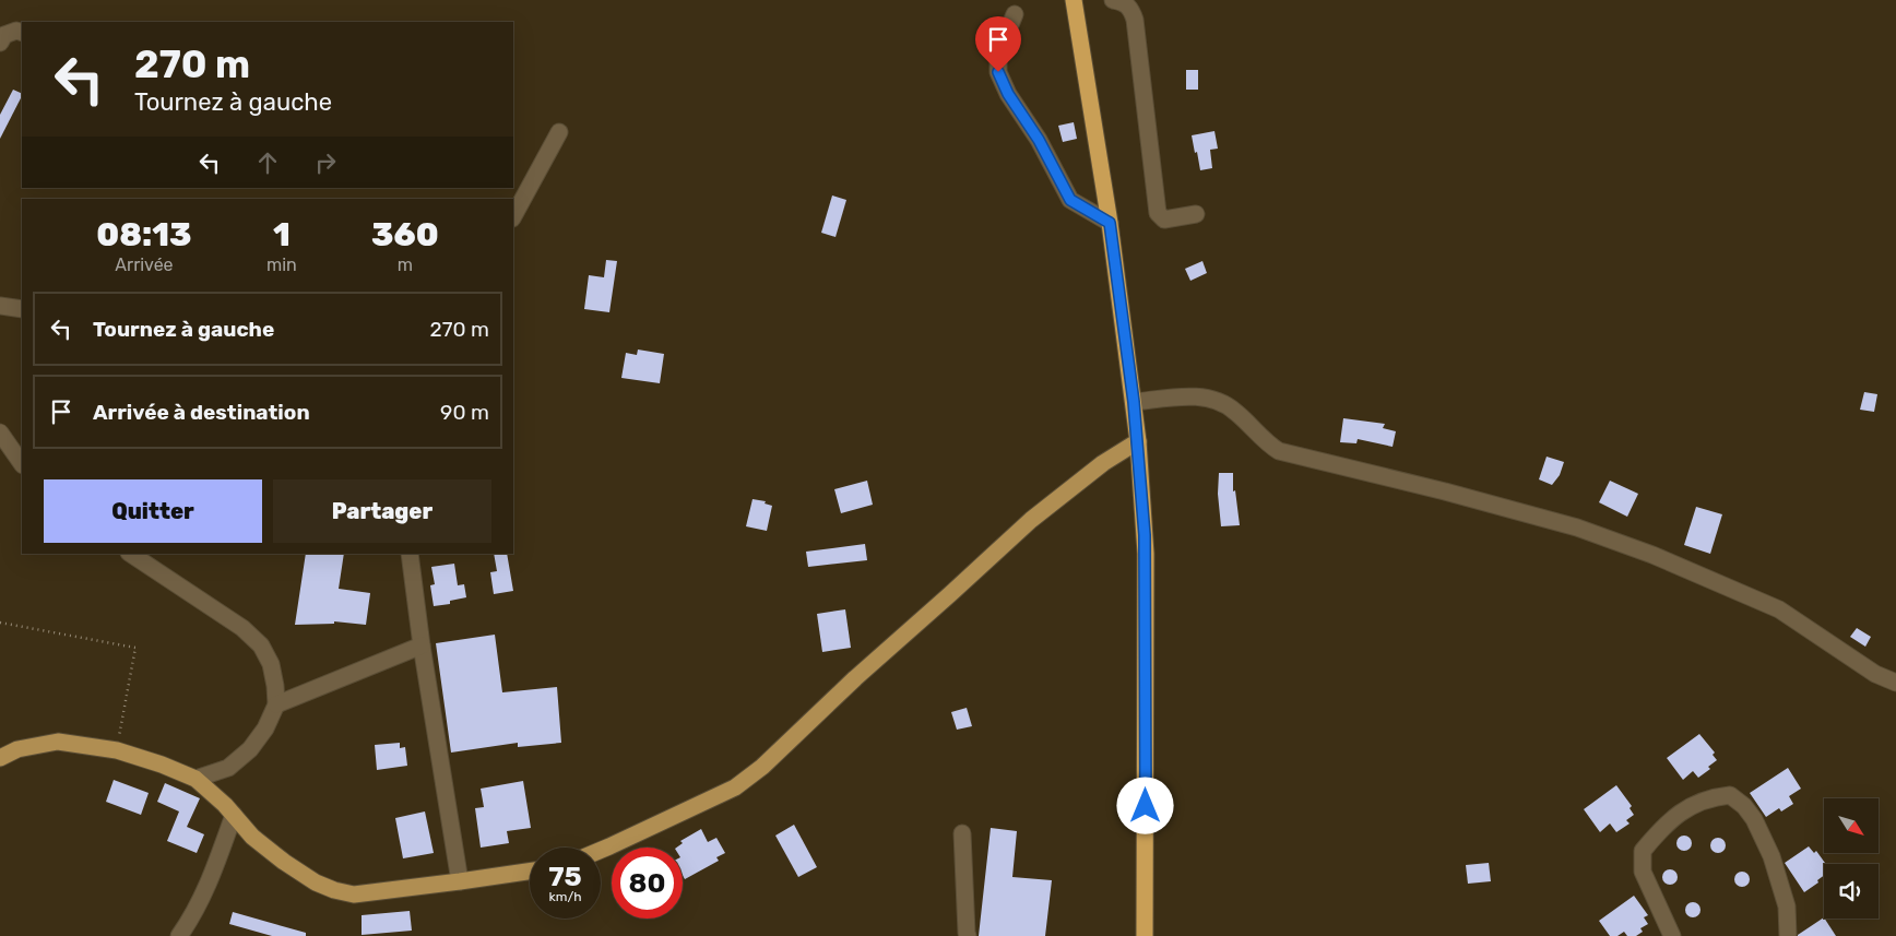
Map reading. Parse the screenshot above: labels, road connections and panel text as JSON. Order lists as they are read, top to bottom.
{
  "north": "bottom right",
  "page": {
    "turn": ["270 m", "Tournez à gauche"],
    "eta": [
      "08:13",
      "Arrivée",
      "1",
      "min",
      "360",
      "m"
    ],
    "list": [
      {
        "name": "Tournez à gauche",
        "value": "270 m"
      },
      {
        "name": "Arrivée à destination",
        "value": "90 m"
      }
    ],
    "buttons": ["Quitter", "Partager"],
    "speed": "75 km/h",
    "limit": "80"
  }
}
